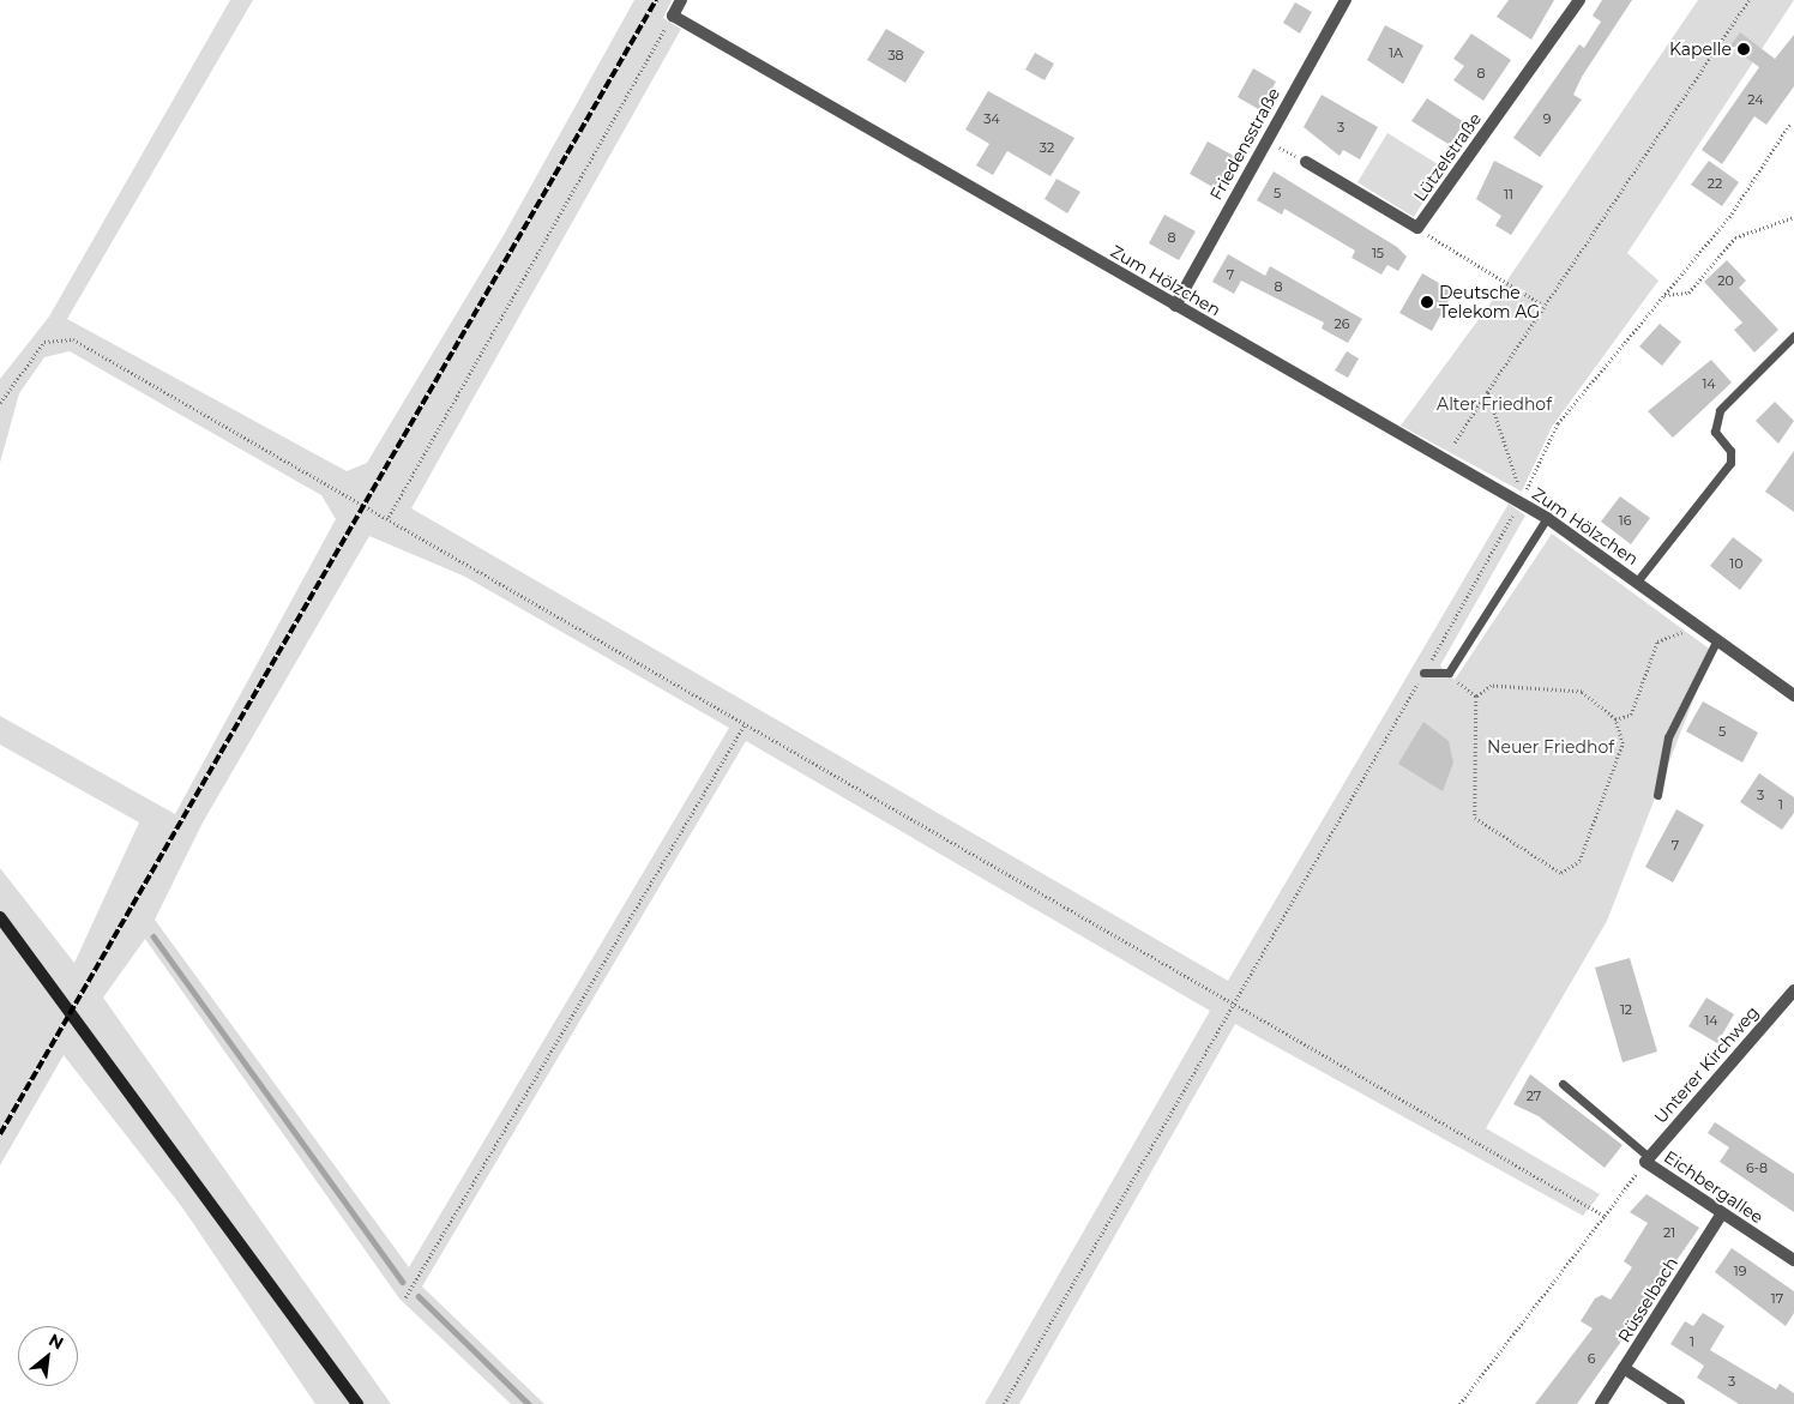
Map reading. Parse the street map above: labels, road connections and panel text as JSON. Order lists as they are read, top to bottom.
{
  "streets": {
    "street": [
      "Friedensstraße",
      "Lützelstraße",
      "Zum Hölzchen",
      "Unterer Kirchweg",
      "Eichbergallee",
      "Rüsselbach"
    ]
  },
  "crossings": [
    ["Friedensstraße", "Zum Hölzchen"],
    ["Unterer Kirchweg", "Eichbergallee"],
    ["Eichbergallee", "Rüsselbach"]
  ],
  "parks": ["Alter Friedhof", "Neuer Friedhof"],
  "places": ["Kapelle", "Deutsche Telekom AG"],
  "house_numbers": [
    "1A",
    "38",
    "8",
    "24",
    "34",
    "9",
    "3",
    "32",
    "22",
    "5",
    "11",
    "8",
    "15",
    "7",
    "20",
    "8",
    "26",
    "14",
    "16",
    "10",
    "5",
    "3",
    "1",
    "7",
    "12",
    "14",
    "27",
    "6-8",
    "21",
    "19",
    "17",
    "1",
    "6",
    "3"
  ],
  "north": "top right"
}
